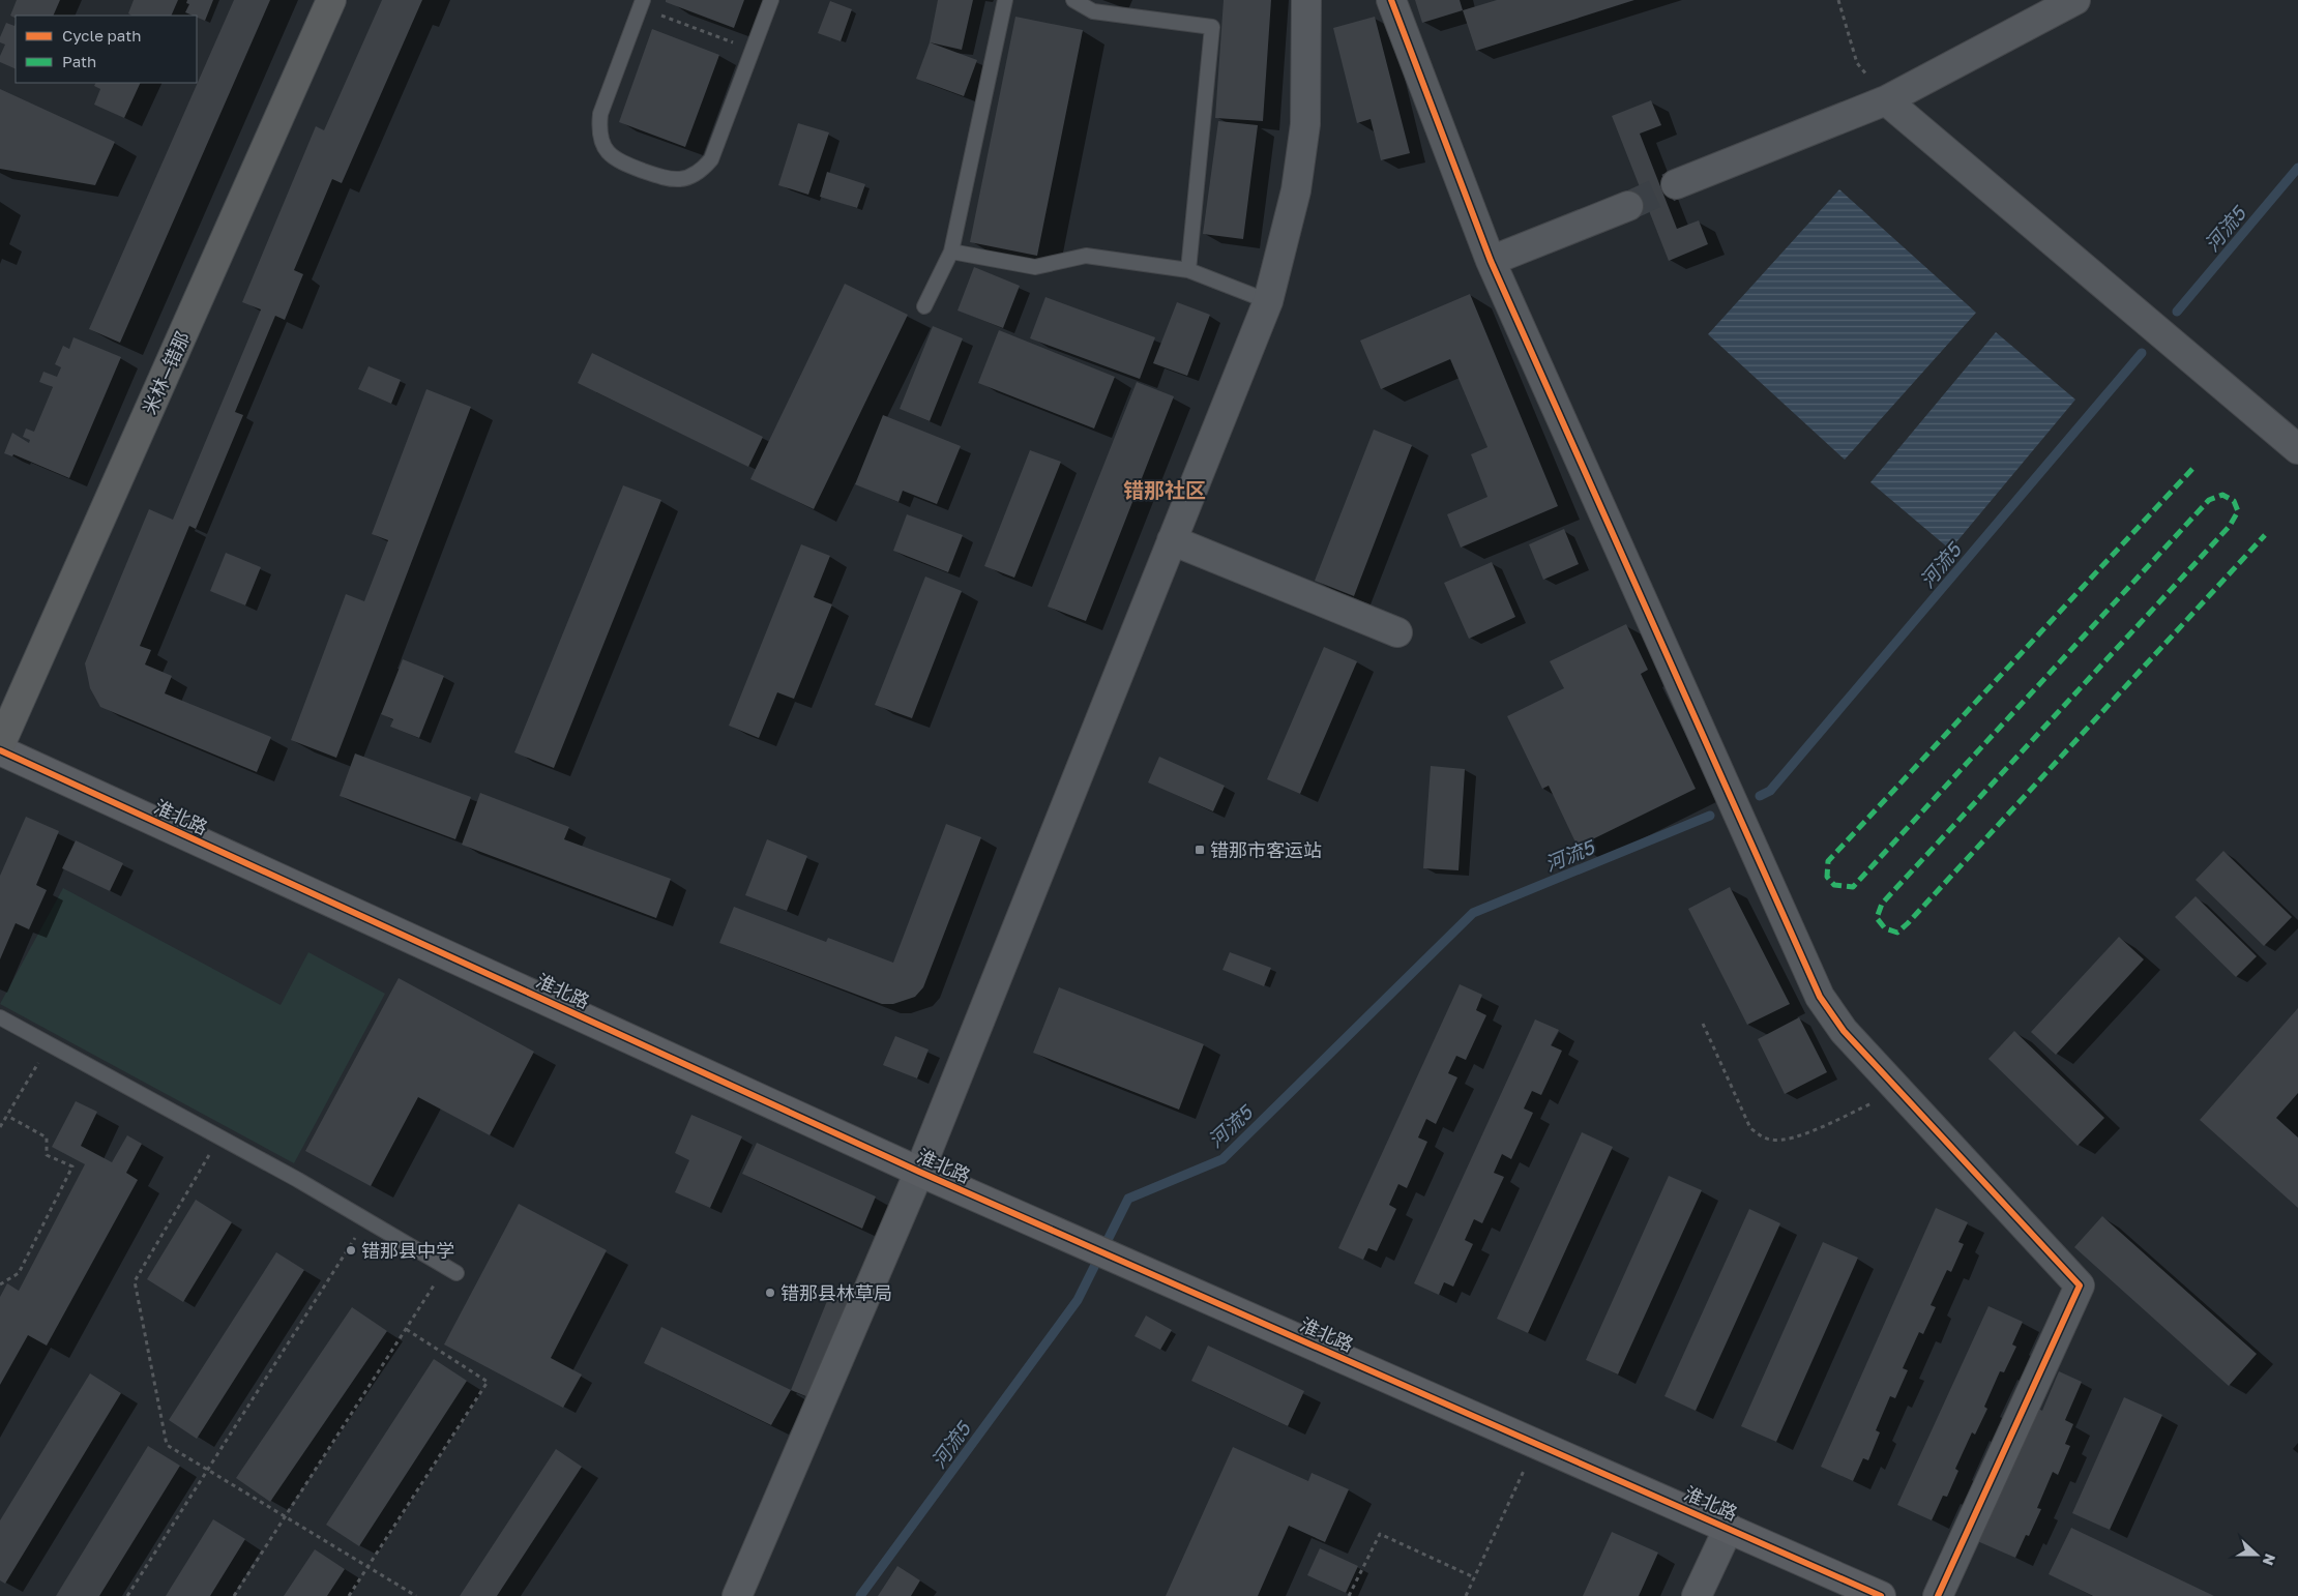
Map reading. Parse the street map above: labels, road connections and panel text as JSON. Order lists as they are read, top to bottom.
{
  "streets": {
    "highway": ["米林—错那"],
    "street": ["淮北路"]
  },
  "districts": ["错那社区"],
  "water": ["河流5"],
  "places": {
    "transit": ["错那市客运站"],
    "other": ["错那县中学", "错那县林草局"]
  },
  "legend": ["Cycle path", "Path"],
  "north": "right"
}
